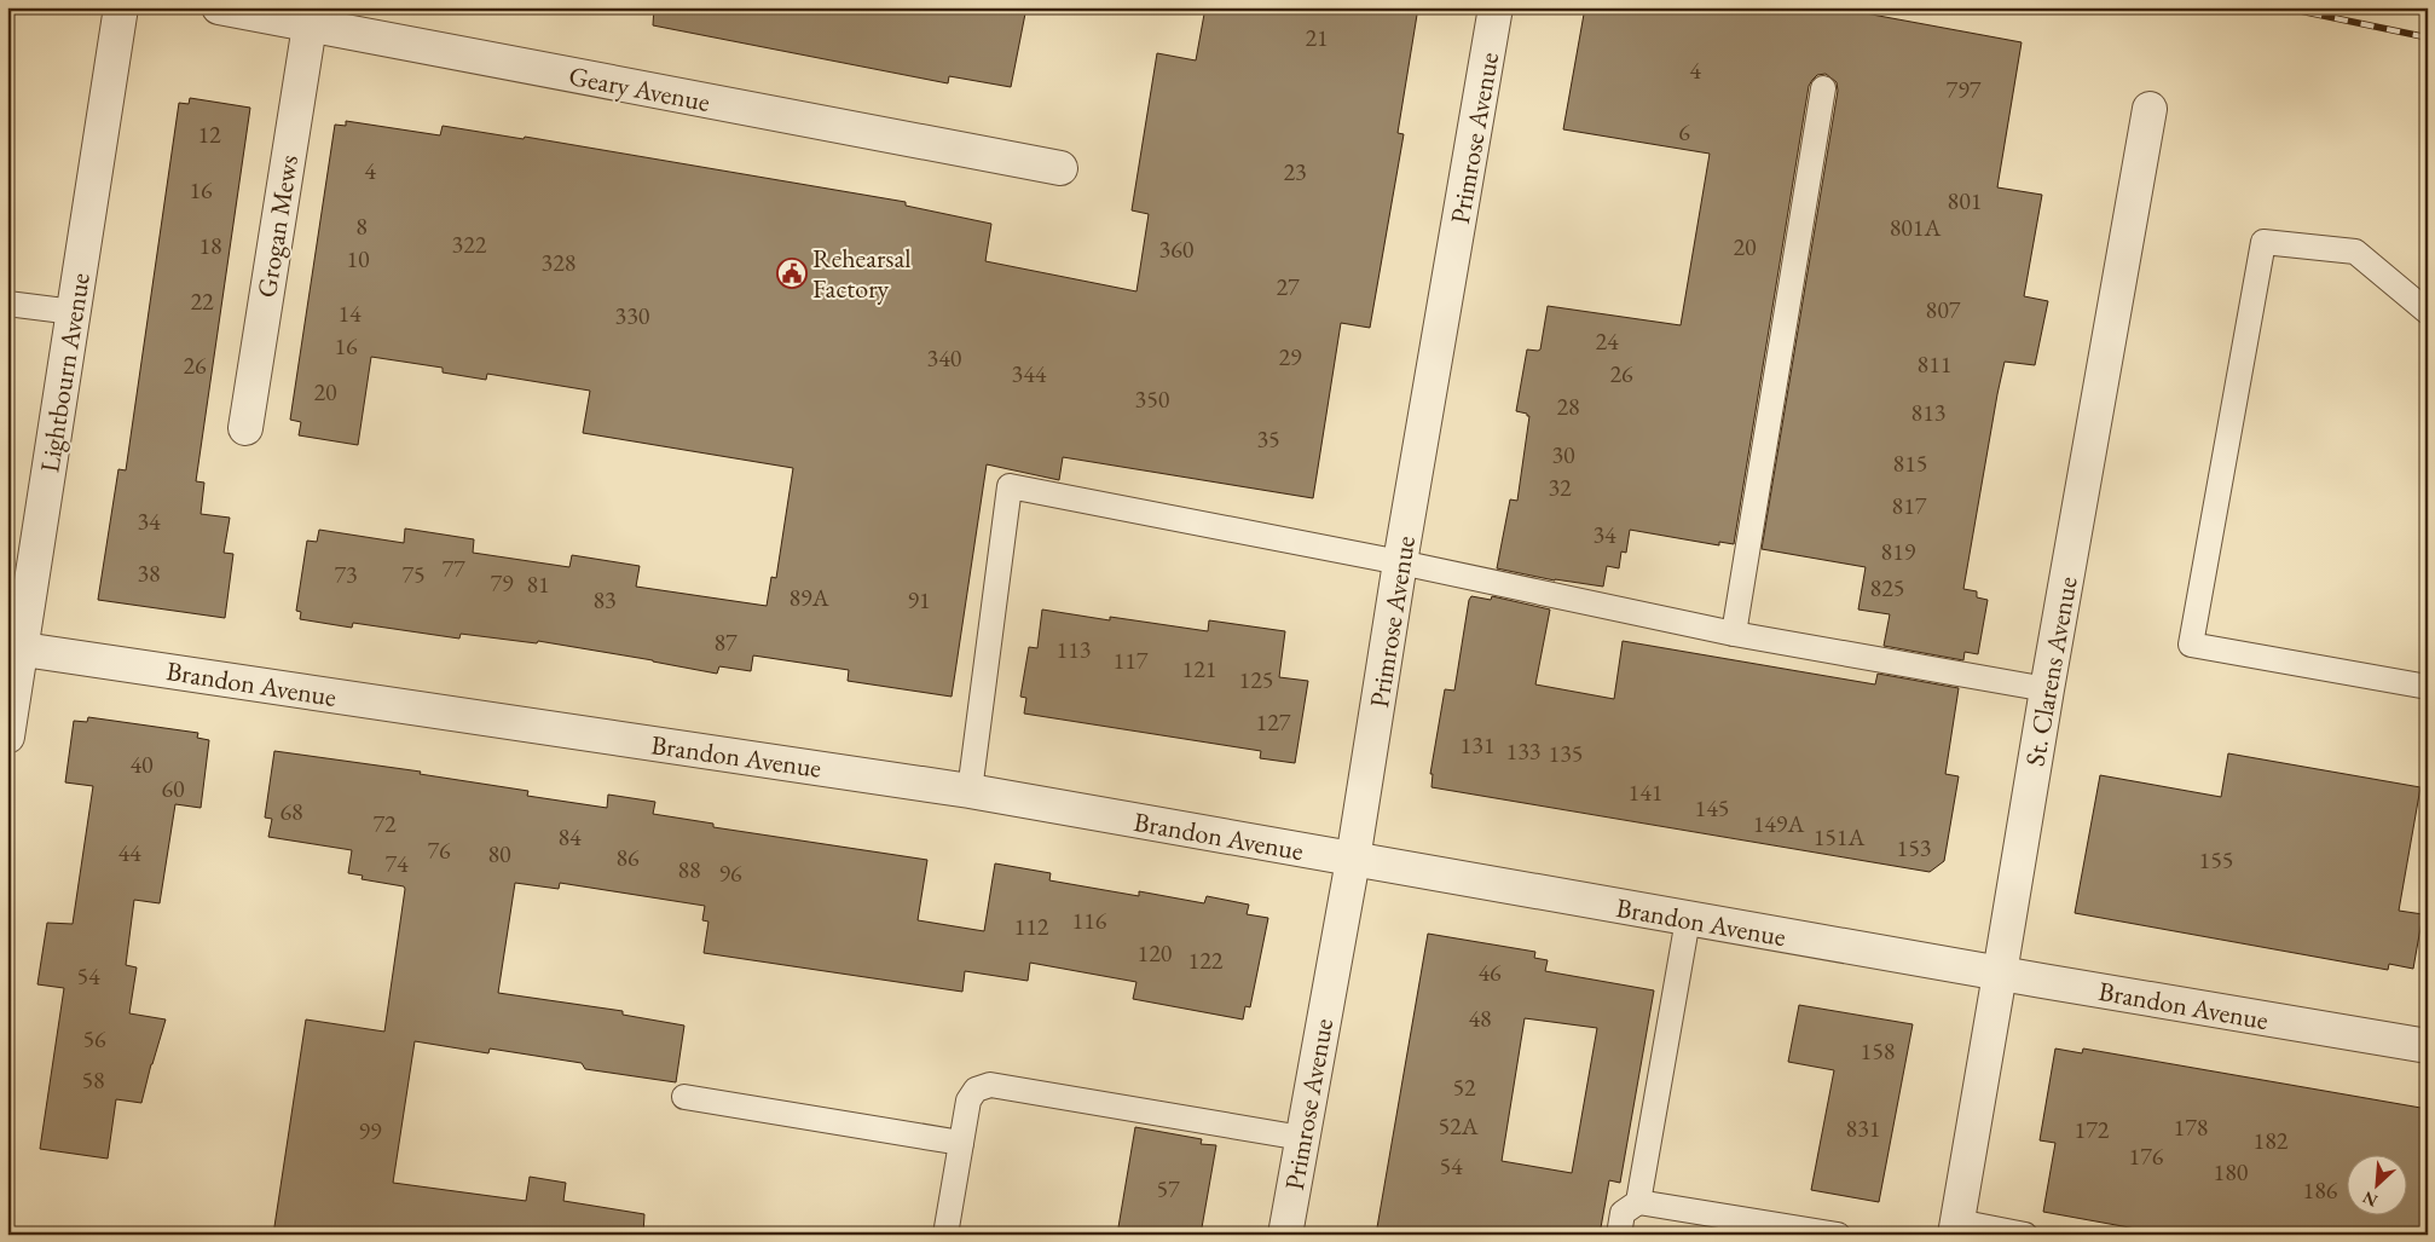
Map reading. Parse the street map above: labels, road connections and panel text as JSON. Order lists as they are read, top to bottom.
{
  "streets": {
    "street": [
      "Geary Avenue",
      "Primrose Avenue",
      "Grogan Mews",
      "Lightbourn Avenue",
      "St. Clarens Avenue",
      "Brandon Avenue"
    ]
  },
  "crossings": [
    ["Geary Avenue", "Grogan Mews"],
    ["Primrose Avenue", "Brandon Avenue"],
    ["Lightbourn Avenue", "Brandon Avenue"],
    ["St. Clarens Avenue", "Brandon Avenue"]
  ],
  "places": {
    "public building": ["Rehearsal Factory"]
  },
  "house_numbers": [
    "21",
    "4",
    "797",
    "6",
    "12",
    "4",
    "23",
    "16",
    "801",
    "8",
    "801A",
    "322",
    "18",
    "20",
    "360",
    "10",
    "328",
    "27",
    "22",
    "807",
    "14",
    "330",
    "24",
    "16",
    "29",
    "340",
    "811",
    "26",
    "344",
    "26",
    "20",
    "350",
    "28",
    "813",
    "35",
    "30",
    "815",
    "32",
    "817",
    "34",
    "34",
    "819",
    "77",
    "38",
    "73",
    "75",
    "79",
    "81",
    "825",
    "89A",
    "83",
    "91",
    "87",
    "113",
    "117",
    "121",
    "125",
    "127",
    "131",
    "133",
    "135",
    "40",
    "60",
    "141",
    "145",
    "68",
    "72",
    "149A",
    "84",
    "151A",
    "153",
    "76",
    "44",
    "80",
    "86",
    "155",
    "74",
    "88",
    "96",
    "116",
    "112",
    "120",
    "122",
    "46",
    "54",
    "48",
    "56",
    "158",
    "58",
    "52",
    "52A",
    "178",
    "831",
    "172",
    "99",
    "182",
    "176",
    "54",
    "180",
    "57",
    "186"
  ],
  "north": "bottom left"
}
